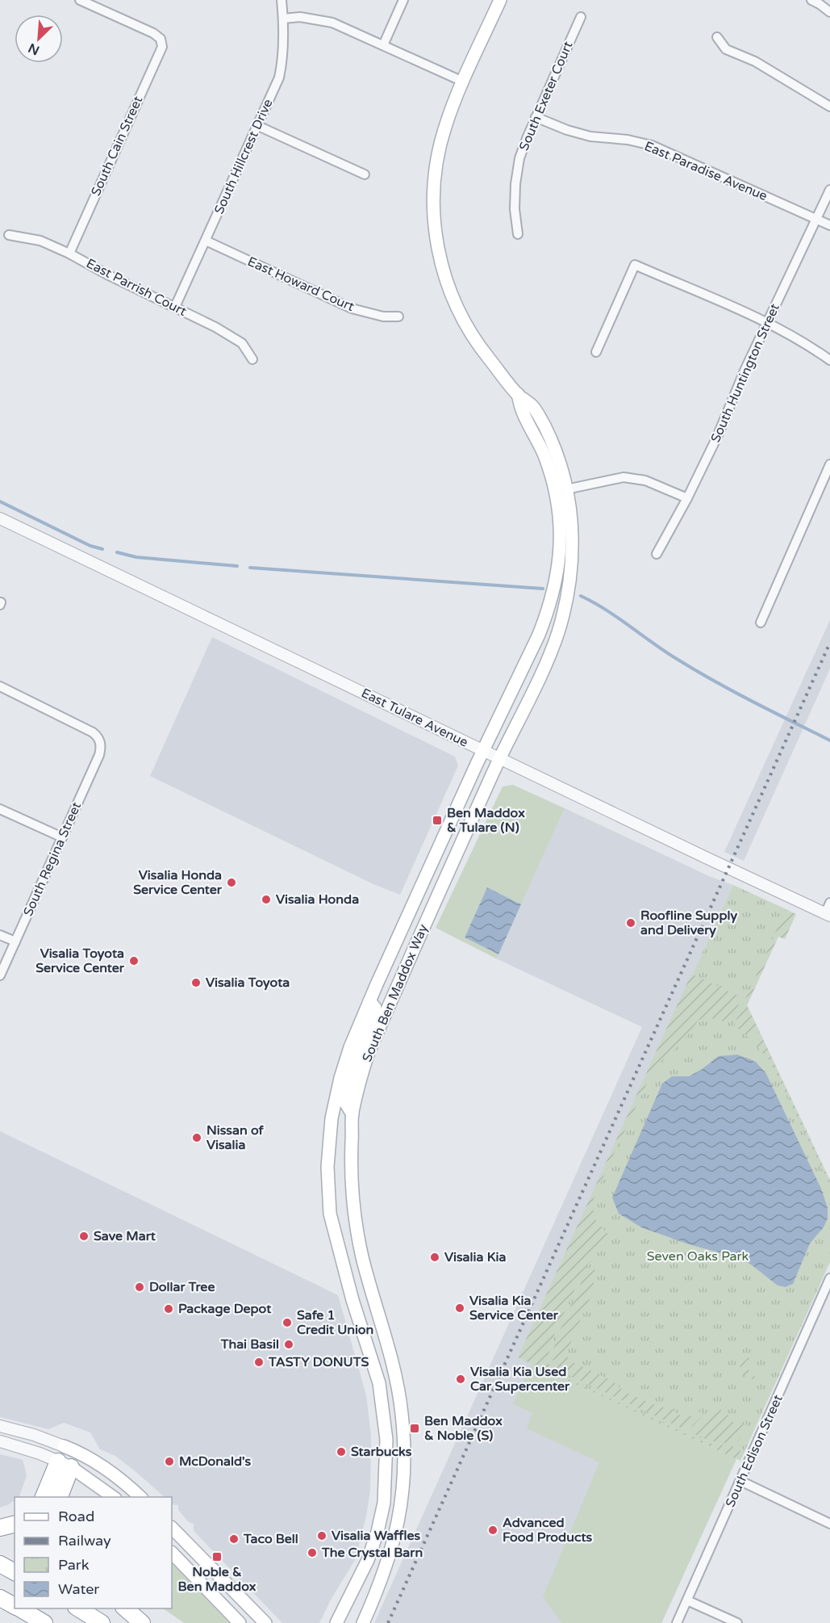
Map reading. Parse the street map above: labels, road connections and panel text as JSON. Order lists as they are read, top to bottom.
{
  "streets": {
    "main road": ["South Ben Maddox Way"],
    "street": [
      "South Exeter Court",
      "South Cain Street",
      "South Hillcrest Drive",
      "East Paradise Avenue",
      "East Howard Court",
      "East Parrish Court",
      "South Huntington Street",
      "East Tulare Avenue",
      "South Regina Street",
      "South Edison Street"
    ]
  },
  "crossings": [
    ["South Exeter Court", "East Paradise Avenue"],
    ["South Cain Street", "East Parrish Court"],
    ["South Hillcrest Drive", "East Howard Court"],
    ["South Hillcrest Drive", "East Parrish Court"],
    ["East Paradise Avenue", "South Huntington Street"],
    ["East Tulare Avenue", "South Ben Maddox Way"]
  ],
  "parks": ["Seven Oaks Park"],
  "places": {
    "transit": ["Ben Maddox & Tulare (N)", "Ben Maddox & Noble (S)", "Noble & Ben Maddox"],
    "other": [
      "Visalia Honda Service Center",
      "Visalia Honda",
      "Roofline Supply and Delivery",
      "Visalia Toyota Service Center",
      "Visalia Toyota",
      "Nissan of Visalia",
      "Save Mart",
      "Visalia Kia",
      "Dollar Tree",
      "Visalia Kia Service Center",
      "Package Depot",
      "Safe 1 Credit Union",
      "Thai Basil",
      "TASTY DONUTS",
      "Visalia Kia Used Car Supercenter",
      "Starbucks",
      "McDonald's",
      "Advanced Food Products",
      "Visalia Waffles",
      "Taco Bell",
      "The Crystal Barn"
    ]
  },
  "legend": [
    "Road",
    "Railway",
    "Park",
    "Water"
  ],
  "north": "bottom left"
}
